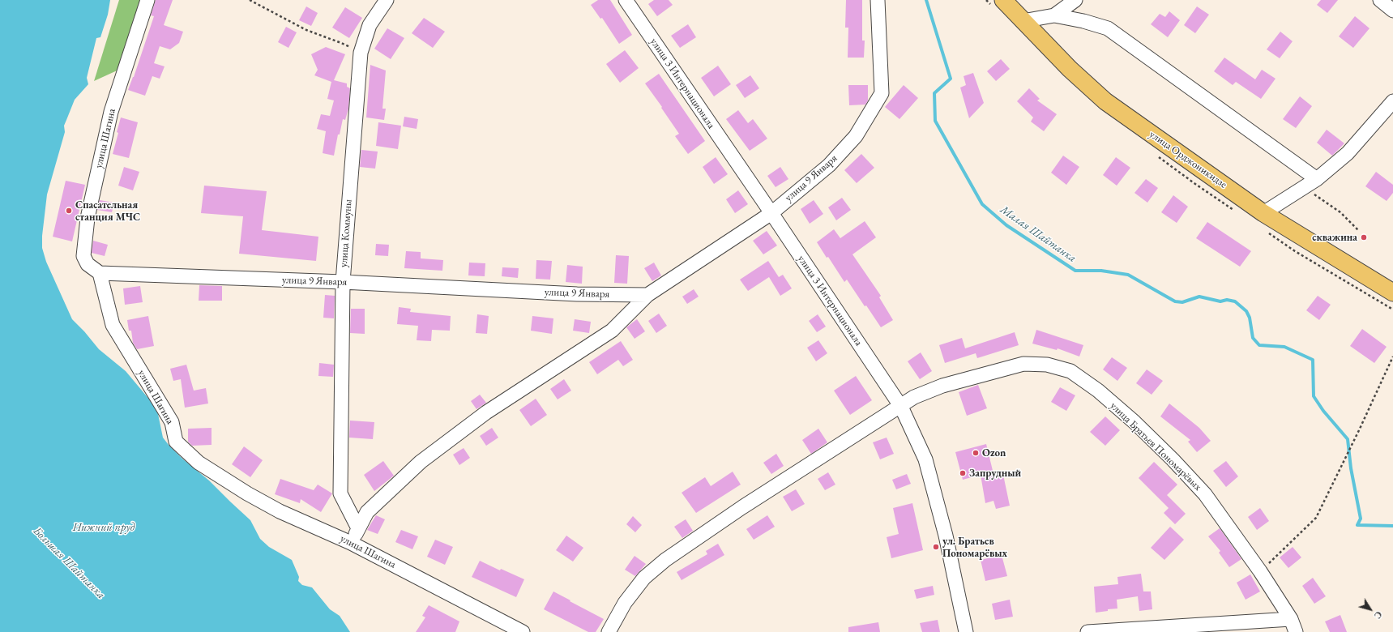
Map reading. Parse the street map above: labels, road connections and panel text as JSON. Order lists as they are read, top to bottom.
{
  "streets": {
    "main road": ["улица Орджоникидзе"],
    "street": [
      "улица 3 Интернационала",
      "улица Шагина",
      "улица 9 Января",
      "улица Коммуны",
      "улица Братьев Пономарёвых"
    ]
  },
  "crossings": [
    ["улица 3 Интернационала", "улица 9 Января"],
    ["улица 3 Интернационала", "улица Братьев Пономарёвых"],
    ["улица Шагина", "улица 9 Января"],
    ["улица 9 Января", "улица Коммуны"]
  ],
  "water": ["Малая Шайтанка", "Нижний пруд", "Большая Шайтанка"],
  "places": [
    "Спасательная станция МЧС",
    "скважина",
    "Ozon",
    "Запрудный",
    "ул. Братьев Пономарёвых"
  ],
  "north": "bottom right"
}
